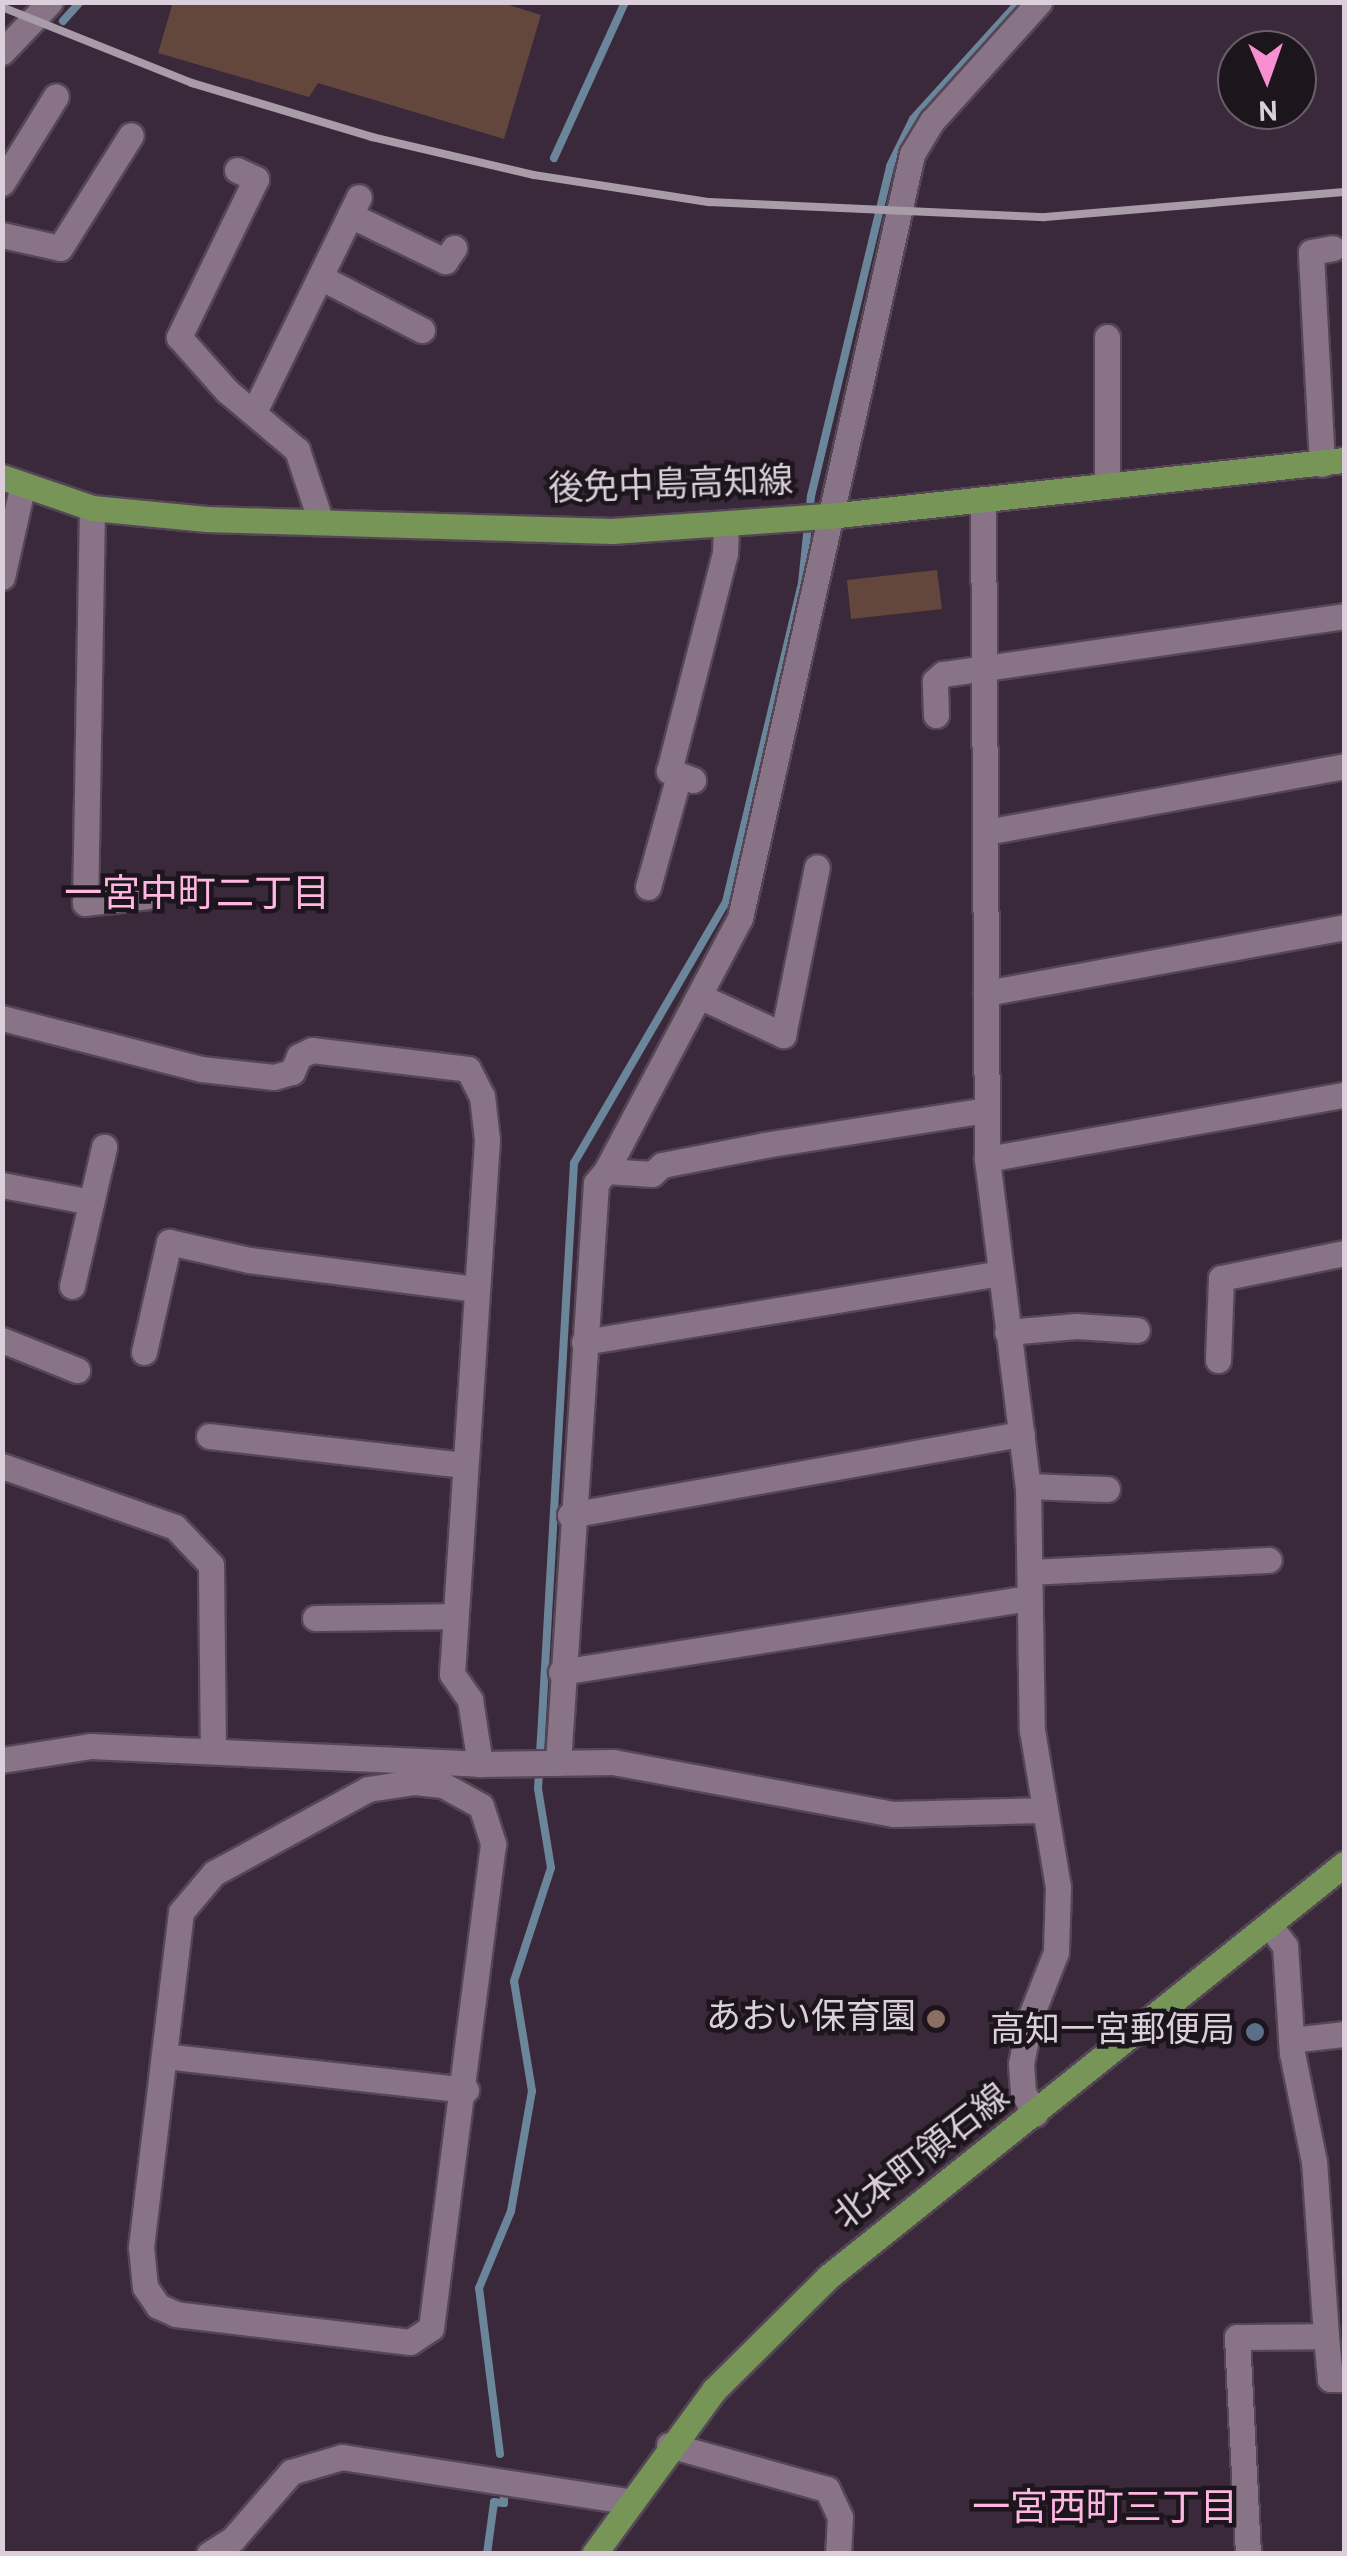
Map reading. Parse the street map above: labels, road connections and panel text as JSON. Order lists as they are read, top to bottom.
{
  "streets": {
    "main road": ["後免中島高知線", "北本町領石線"]
  },
  "districts": ["一宮中町二丁目", "一宮西町三丁目"],
  "places": ["あおい保育園", "高知一宮郵便局"],
  "north": "bottom"
}
